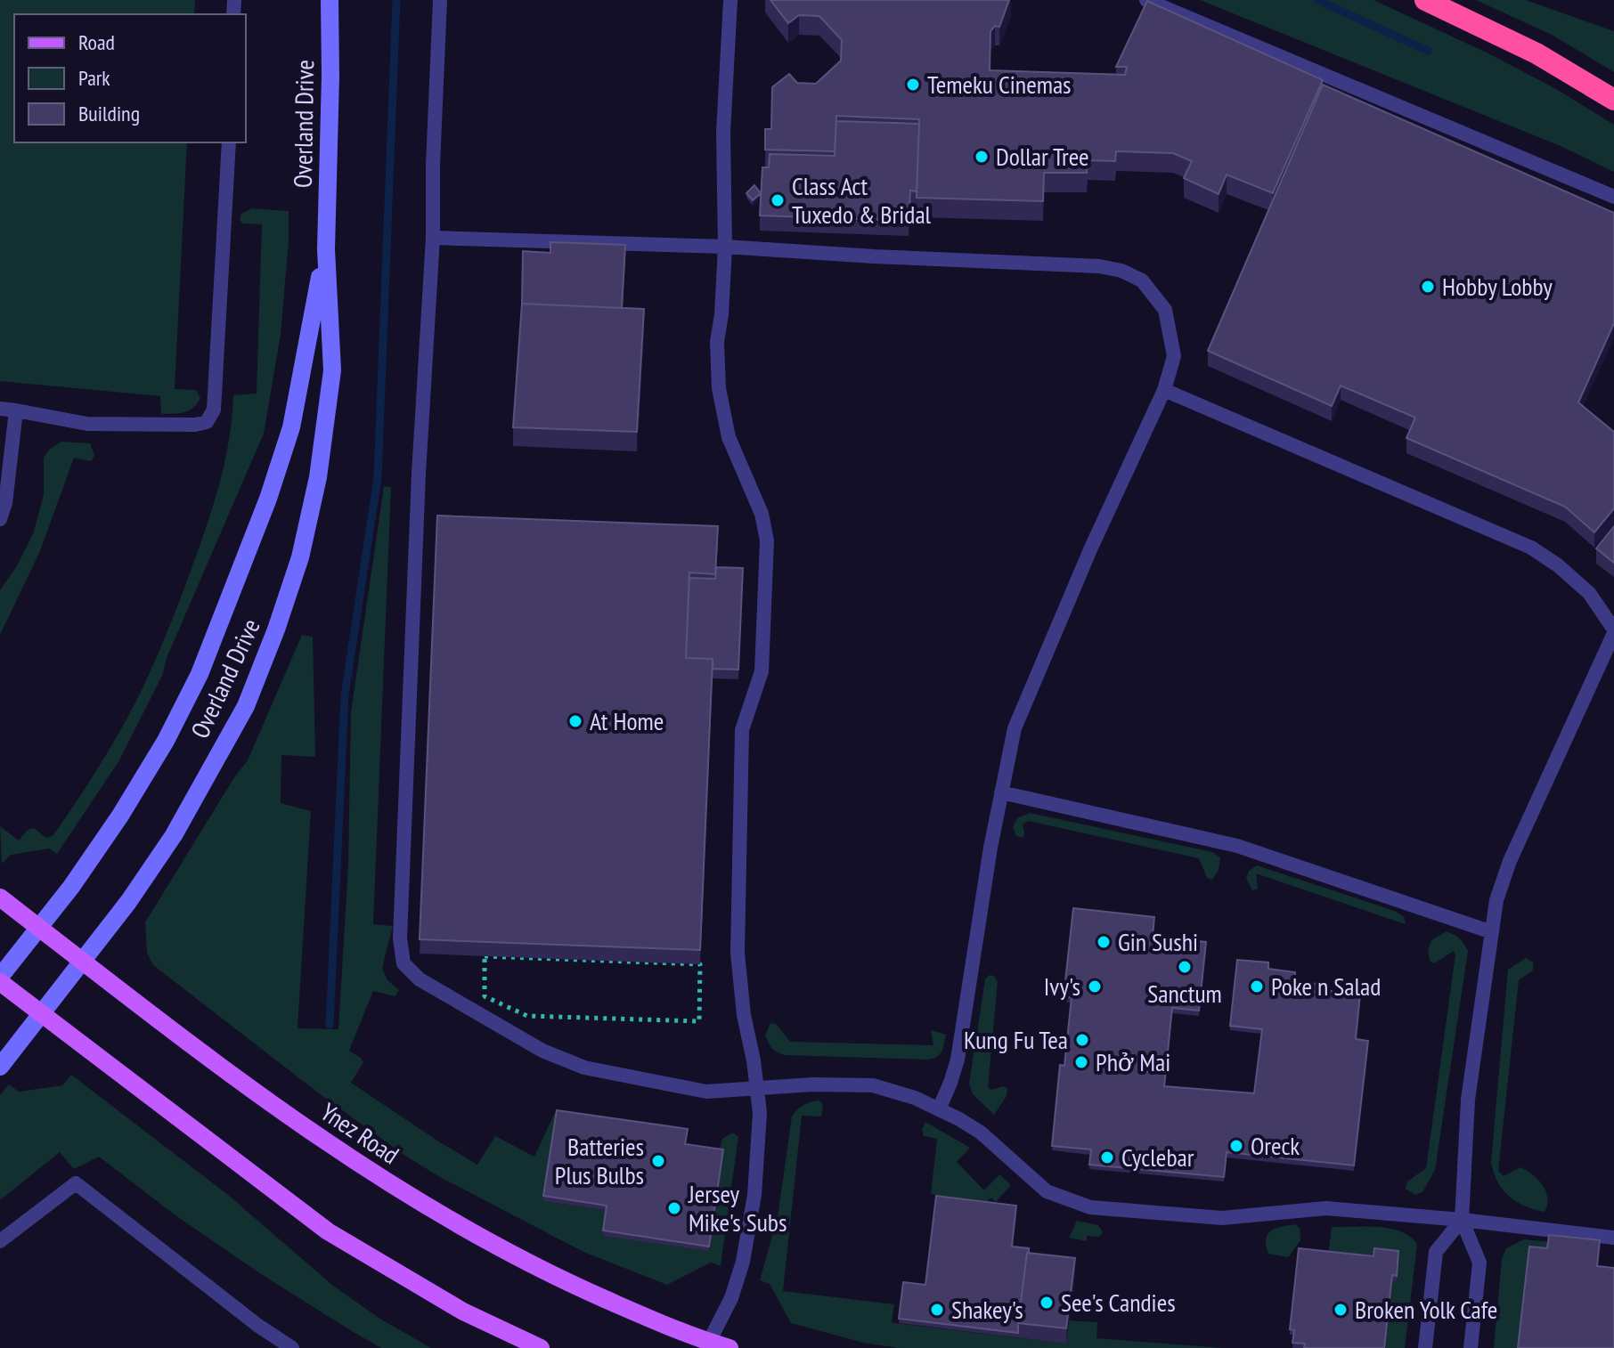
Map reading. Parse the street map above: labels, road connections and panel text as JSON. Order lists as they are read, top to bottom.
{
  "streets": {
    "main road": ["Overland Drive", "Ynez Road"]
  },
  "crossings": [
    ["Overland Drive", "Ynez Road"]
  ],
  "places": [
    "Temeku Cinemas",
    "Dollar Tree",
    "Class Act Tuxedo & Bridal",
    "Hobby Lobby",
    "At Home",
    "Gin Sushi",
    "Sanctum",
    "Ivy's",
    "Poke n Salad",
    "Kung Fu Tea",
    "Phở Mai",
    "Oreck",
    "Cyclebar",
    "Batteries Plus Bulbs",
    "Jersey Mike's Subs",
    "See's Candies",
    "Shakey's",
    "Broken Yolk Cafe"
  ],
  "legend": ["Road", "Park", "Building"]
}
